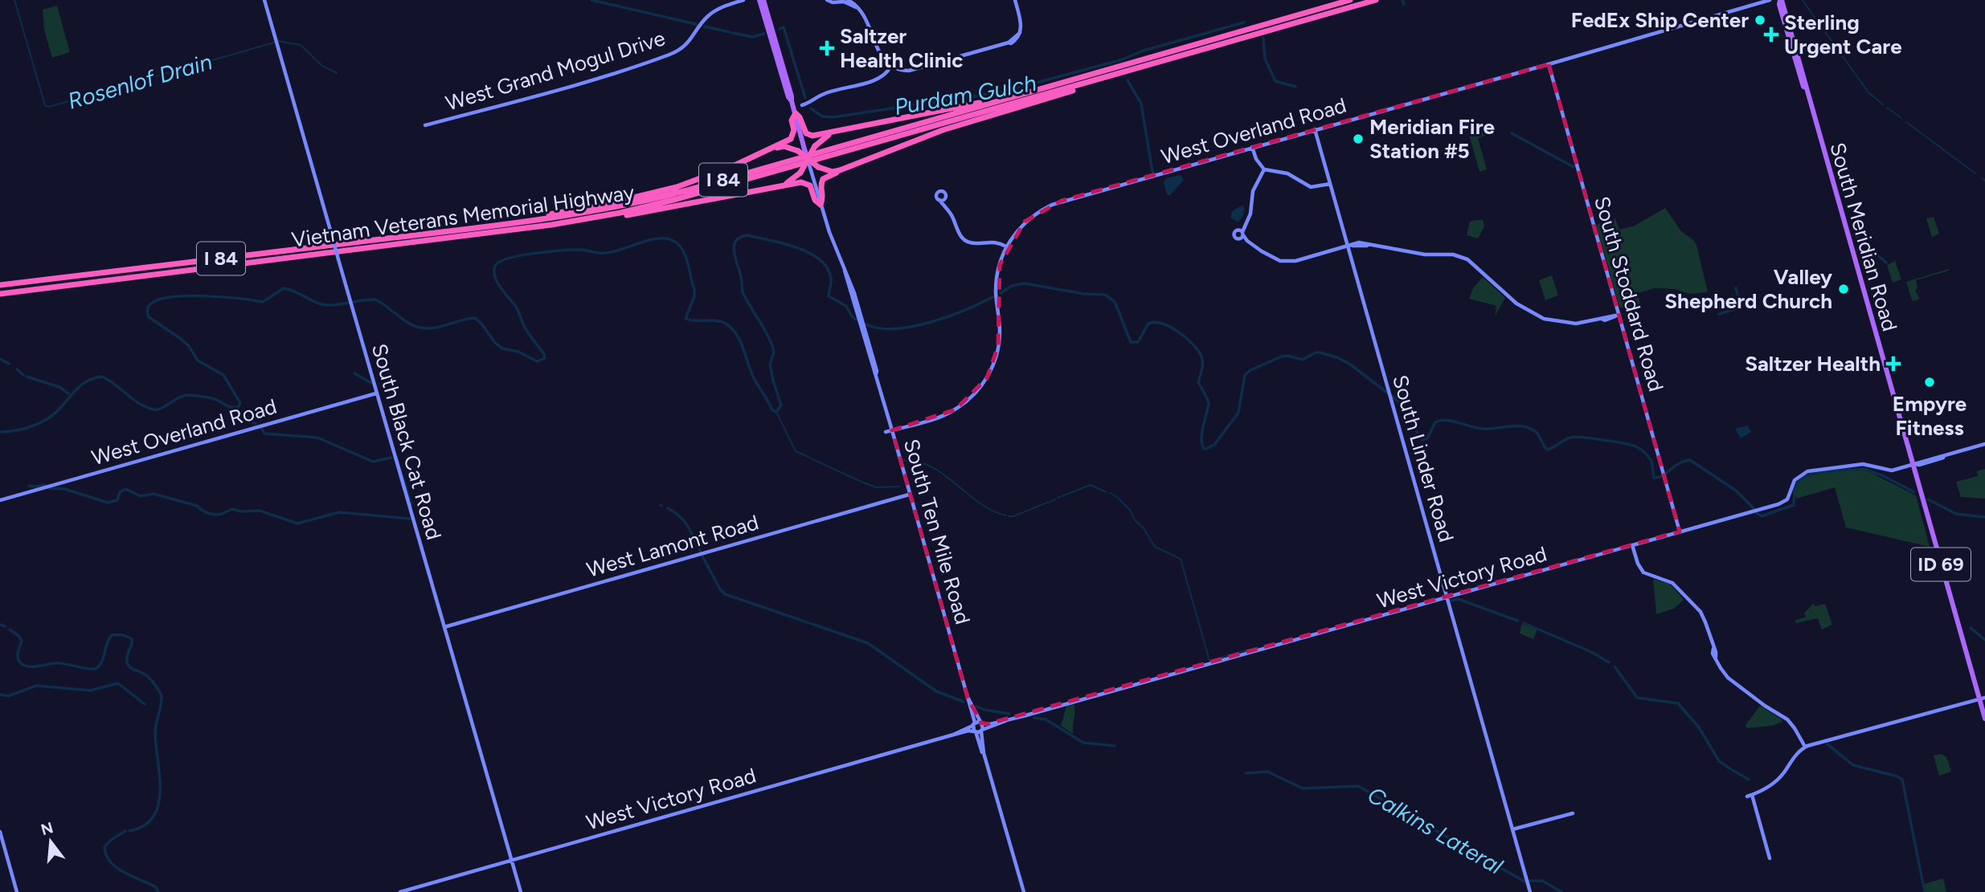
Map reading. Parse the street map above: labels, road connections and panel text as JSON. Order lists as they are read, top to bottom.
{
  "streets": {
    "highway": ["I 84", "Vietnam Veterans Memorial Highway"],
    "main road": ["South Meridian Road", "ID 69"],
    "street": [
      "West Grand Mogul Drive",
      "West Overland Road",
      "South Stoddard Road",
      "South Black Cat Road",
      "South Linder Road",
      "South Ten Mile Road",
      "West Lamont Road",
      "West Victory Road"
    ]
  },
  "crossings": [
    ["West Overland Road", "South Stoddard Road"],
    ["West Overland Road", "South Black Cat Road"],
    ["West Overland Road", "South Linder Road"],
    ["West Overland Road", "South Ten Mile Road"],
    ["South Meridian Road", "West Victory Road"],
    ["South Stoddard Road", "West Victory Road"],
    ["South Black Cat Road", "West Lamont Road"],
    ["South Black Cat Road", "West Victory Road"],
    ["South Linder Road", "West Victory Road"],
    ["South Ten Mile Road", "West Lamont Road"],
    ["South Ten Mile Road", "West Victory Road"]
  ],
  "water": ["Rosenlof Drain", "Purdam Gulch", "Calkins Lateral"],
  "places": {
    "other": [
      "FedEx Ship Center",
      "Meridian Fire Station #5",
      "Valley Shepherd Church",
      "Empyre Fitness"
    ],
    "health": ["Sterling Urgent Care", "Saltzer Health Clinic", "Saltzer Health"]
  },
  "north": "top"
}
